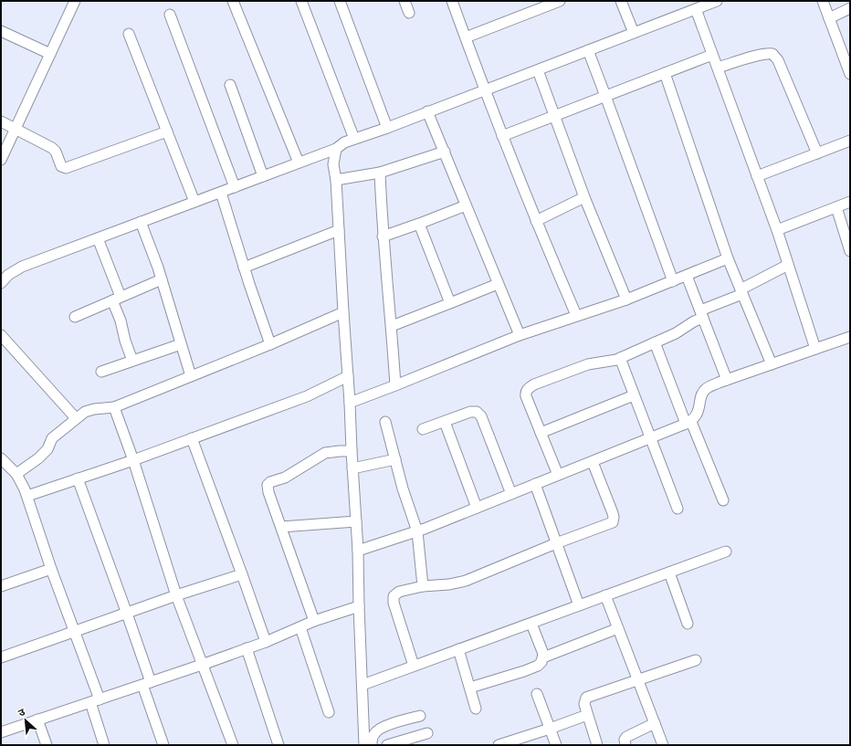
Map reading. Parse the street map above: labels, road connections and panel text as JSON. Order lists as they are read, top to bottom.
{
  "north": "top left"
}
